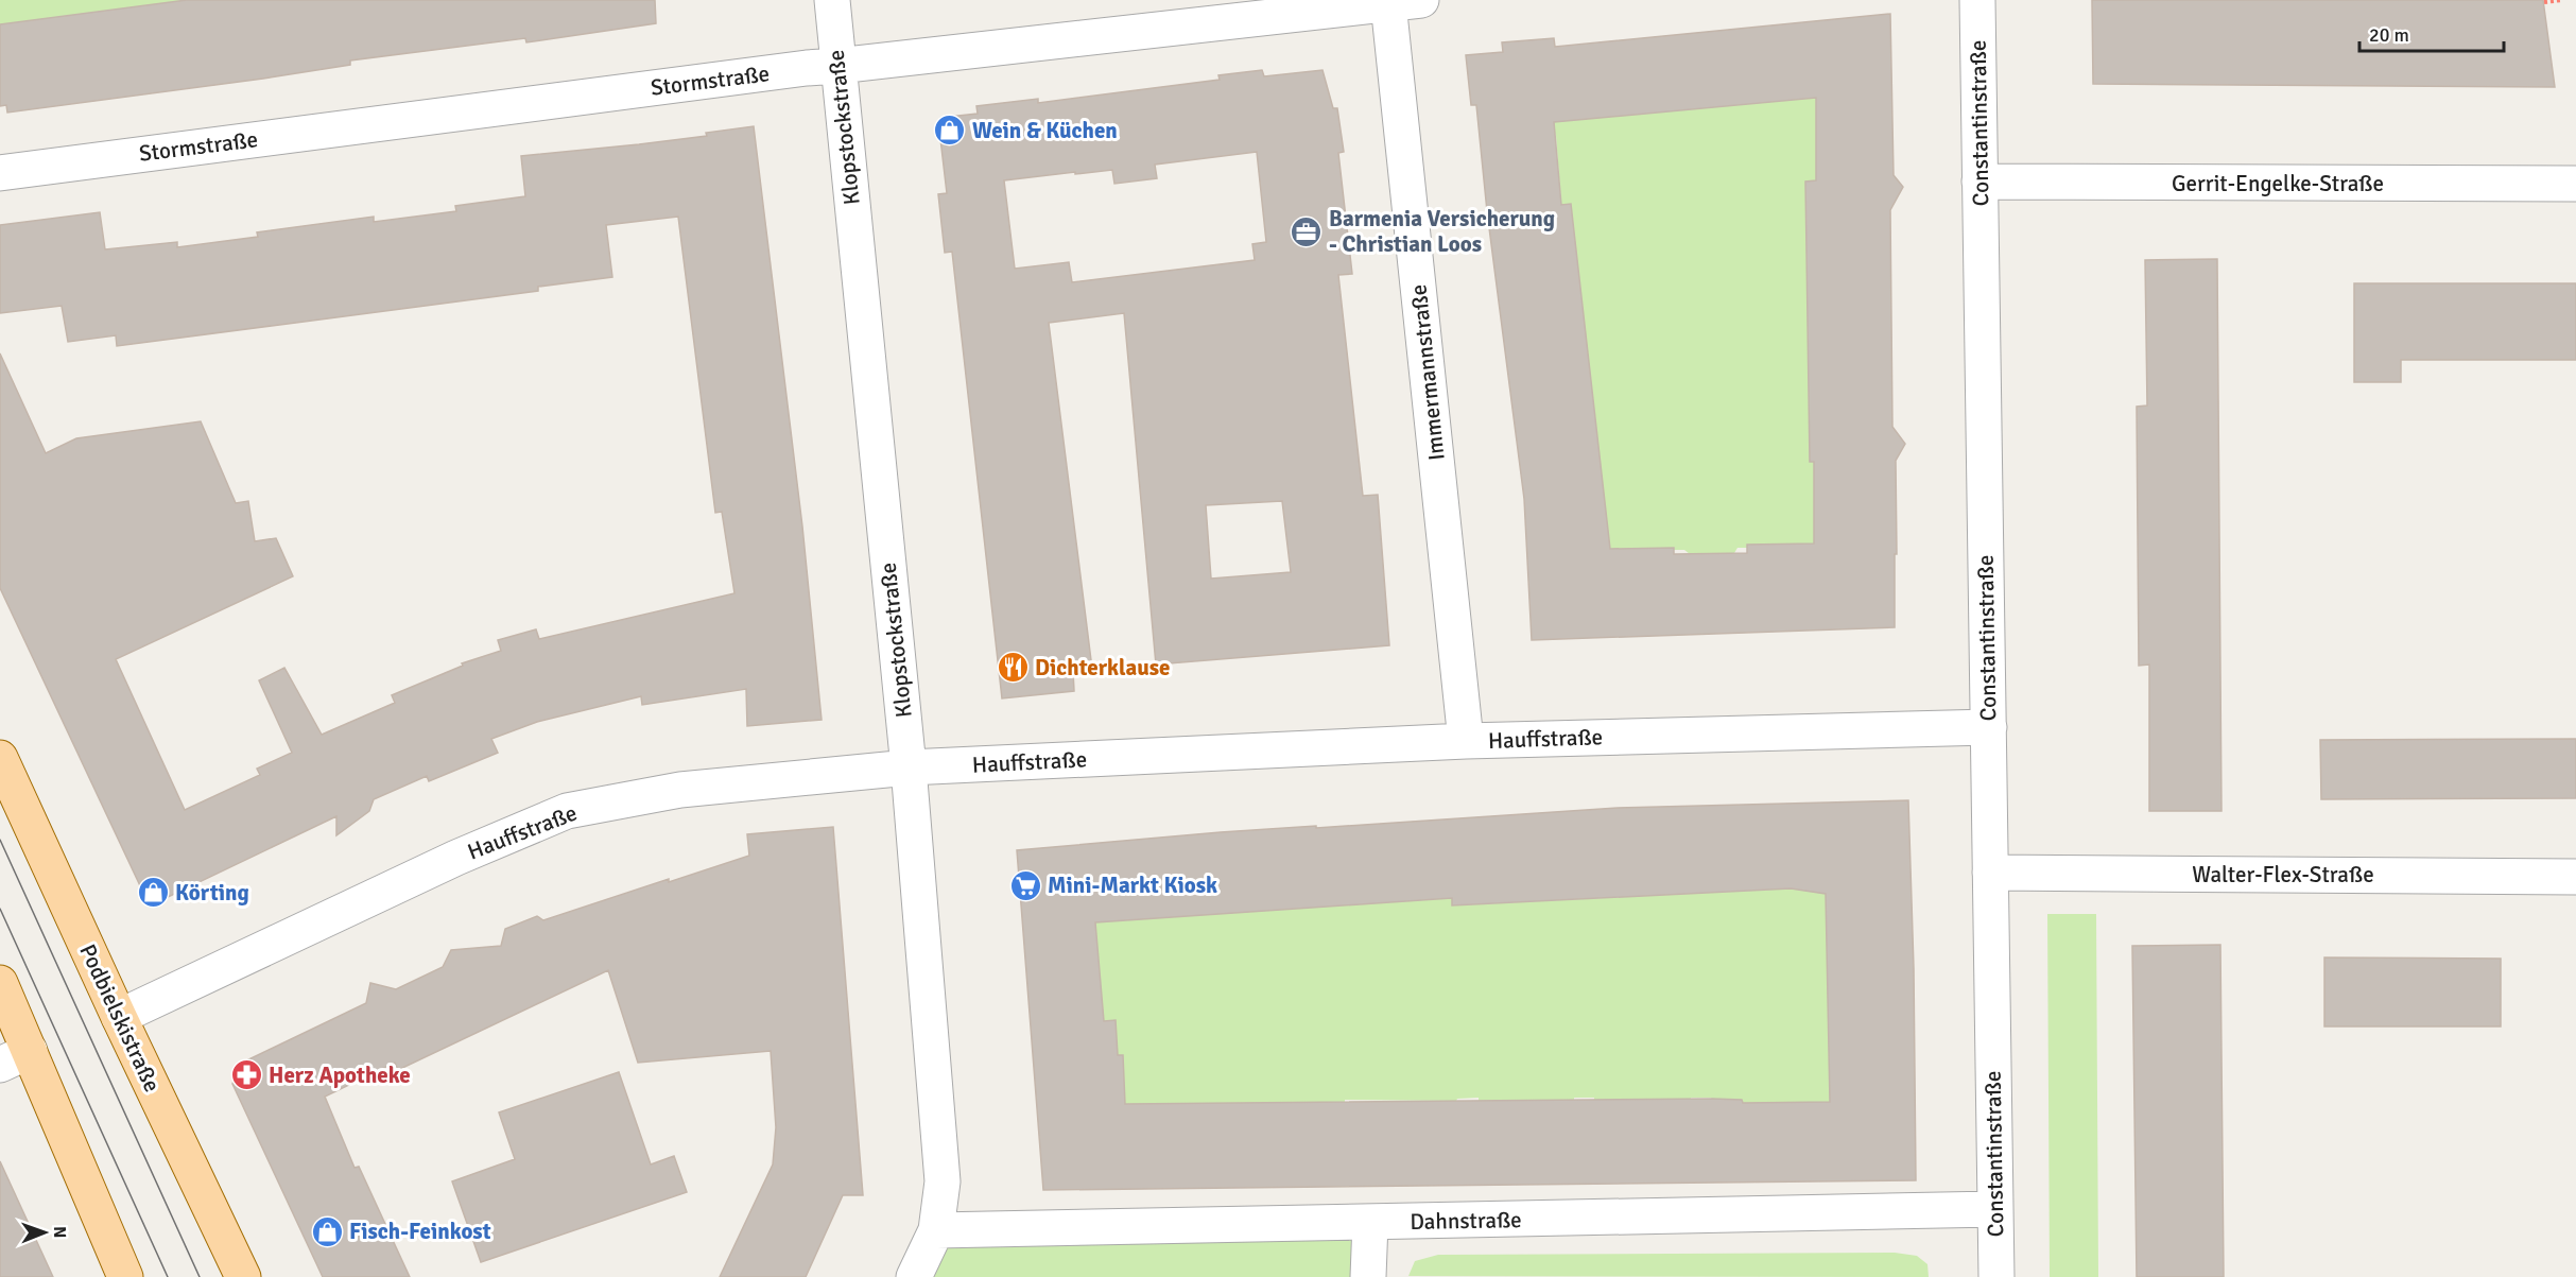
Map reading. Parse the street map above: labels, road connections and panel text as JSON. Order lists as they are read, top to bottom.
{
  "streets": {
    "main road": ["Podbielskistraße"],
    "street": [
      "Stormstraße",
      "Constantinstraße",
      "Klopstockstraße",
      "Gerrit-Engelke-Straße",
      "Immermannstraße",
      "Hauffstraße",
      "Walter-Flex-Straße",
      "Dahnstraße"
    ]
  },
  "crossings": [
    ["Stormstraße", "Klopstockstraße"],
    ["Stormstraße", "Immermannstraße"],
    ["Constantinstraße", "Gerrit-Engelke-Straße"],
    ["Constantinstraße", "Hauffstraße"],
    ["Constantinstraße", "Walter-Flex-Straße"],
    ["Constantinstraße", "Dahnstraße"],
    ["Klopstockstraße", "Hauffstraße"],
    ["Klopstockstraße", "Dahnstraße"],
    ["Immermannstraße", "Hauffstraße"],
    ["Hauffstraße", "Podbielskistraße"]
  ],
  "places": {
    "shop": ["Wein & Küchen", "Körting", "Fisch-Feinkost"],
    "office": ["Barmenia Versicherung - Christian Loos"],
    "restaurant": ["Dichterklause"],
    "supermarket": ["Mini-Markt Kiosk"],
    "pharmacy": ["Herz Apotheke"]
  },
  "scale_bar": "20 m",
  "north": "right"
}
